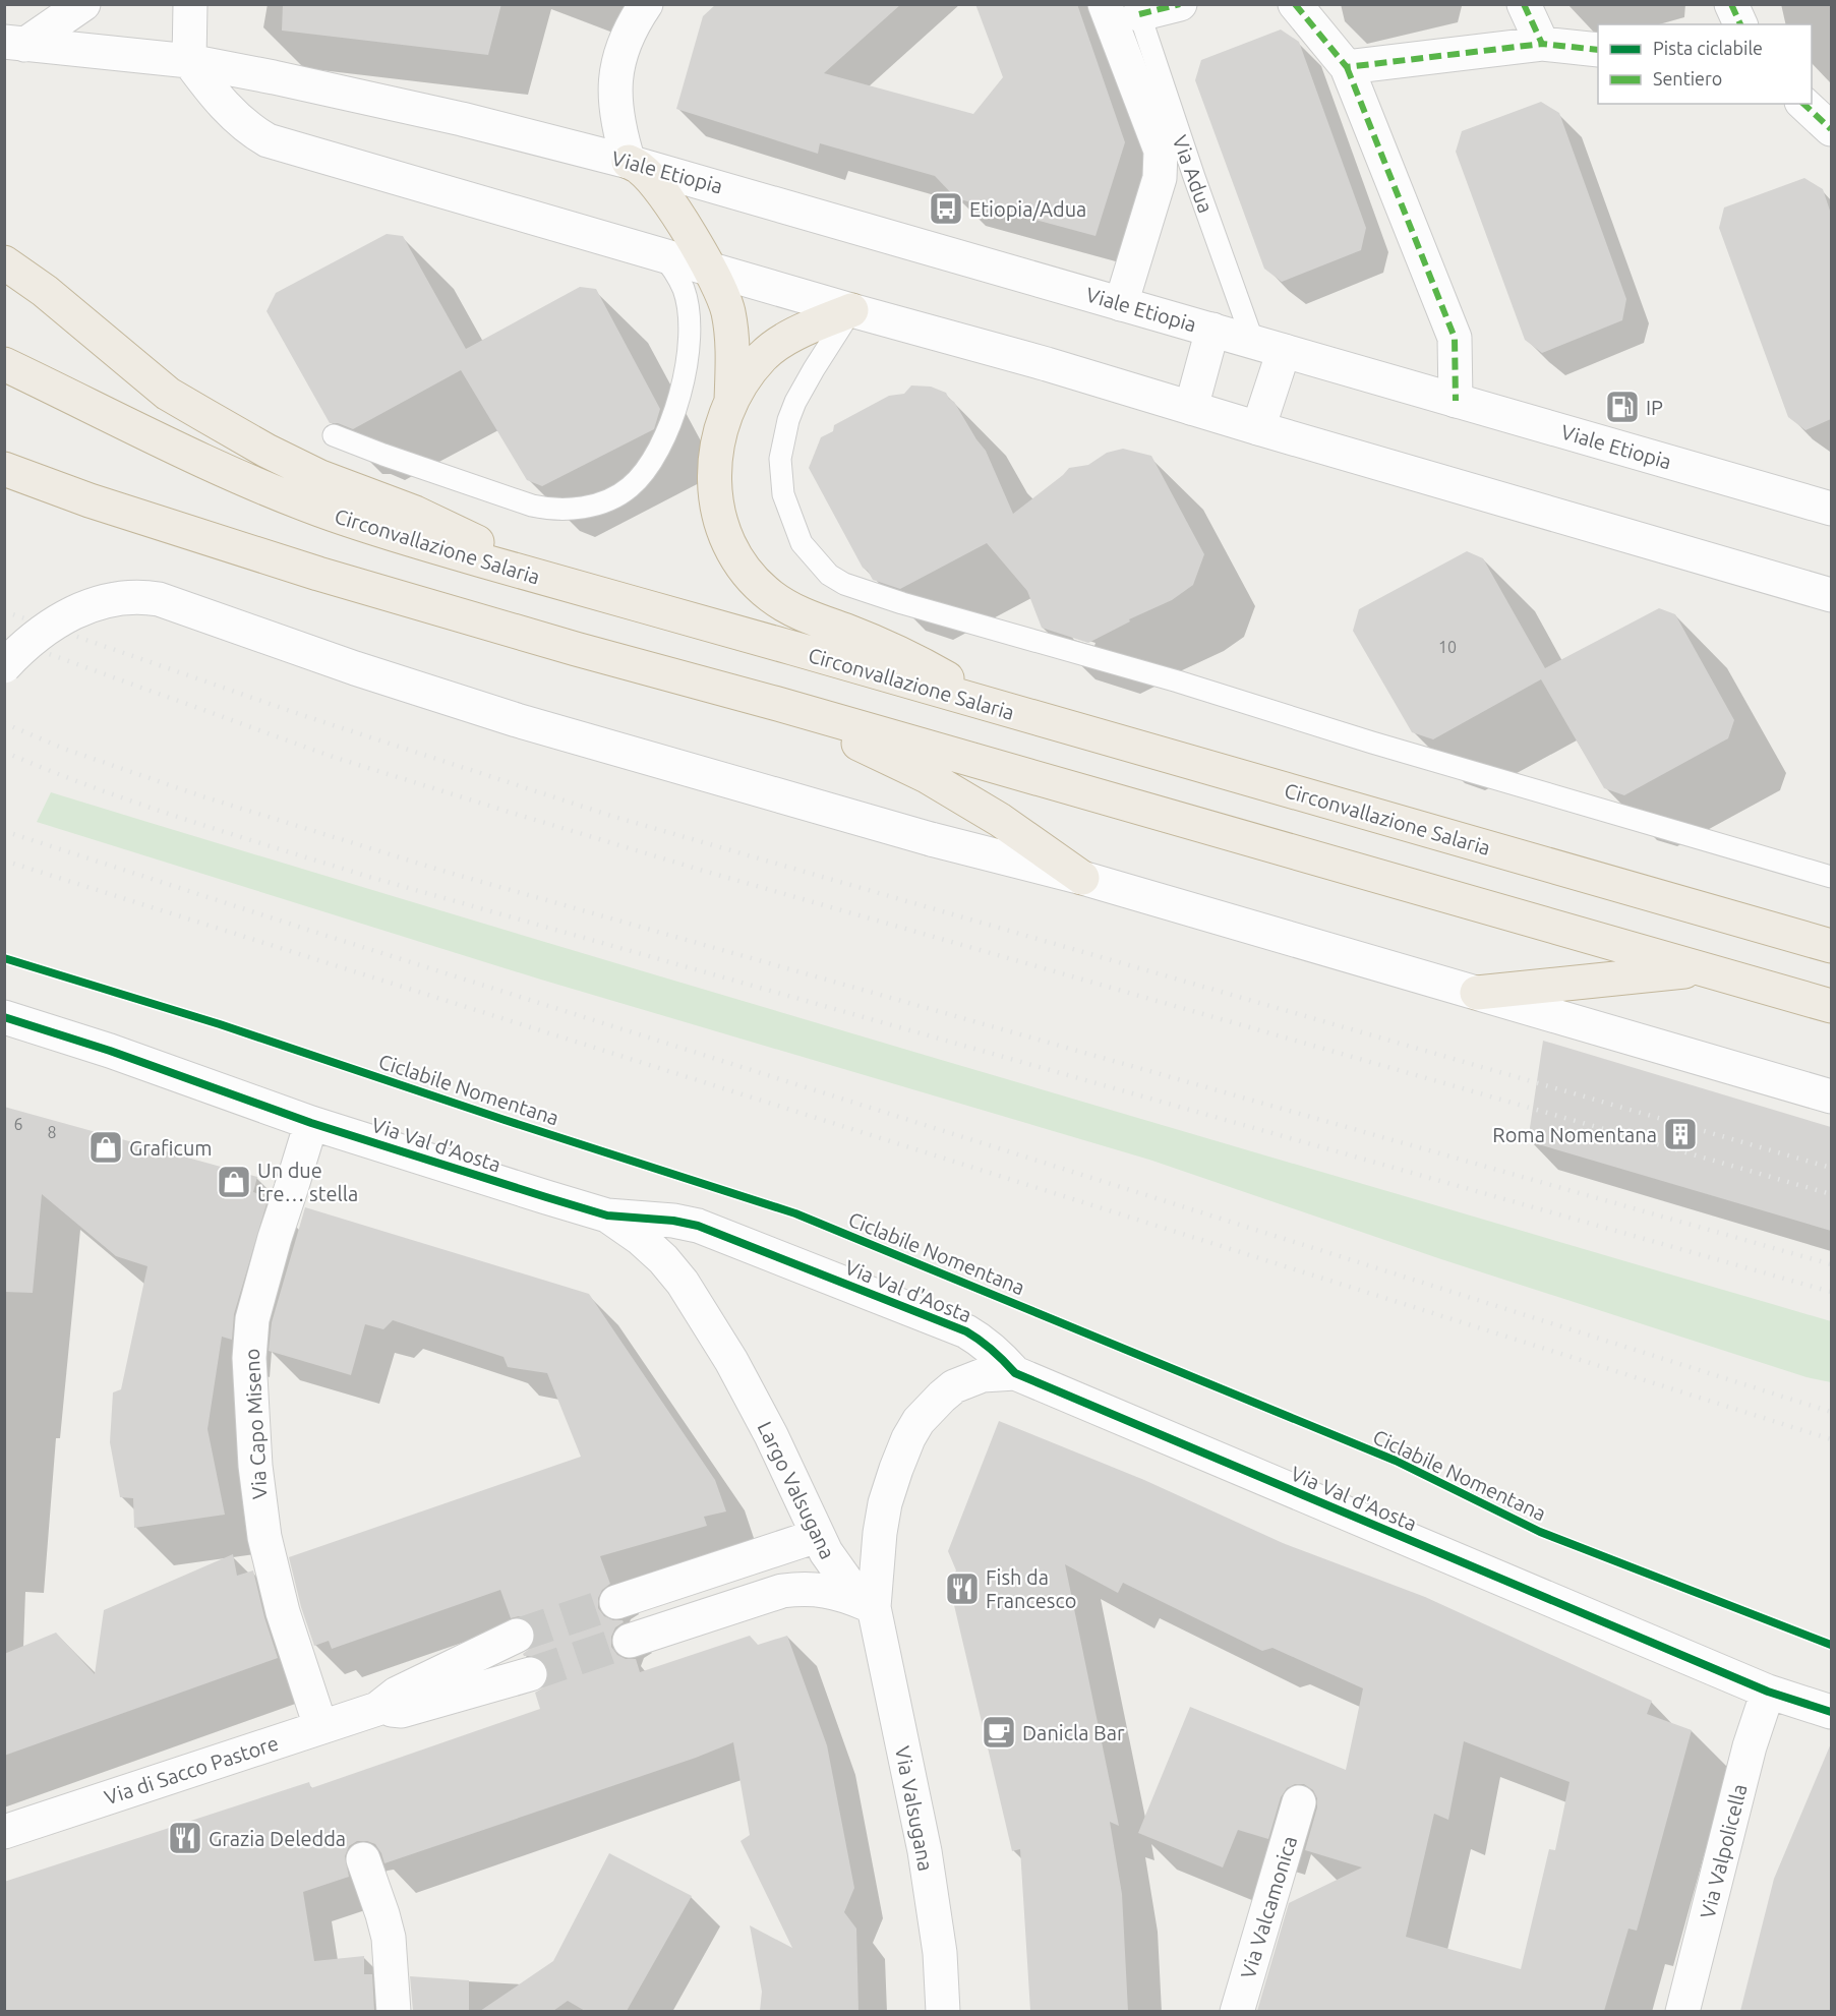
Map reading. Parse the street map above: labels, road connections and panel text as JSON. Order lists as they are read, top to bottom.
{
  "streets": {
    "highway": ["Circonvallazione Salaria"],
    "street": [
      "Viale Etiopia",
      "Via Adua",
      "Via Val d'Aosta",
      "Via Capo Miseno",
      "Largo Valsugana",
      "Via di Sacco Pastore",
      "Via Valsugana",
      "Via Valpolicella",
      "Via Valcamonica"
    ],
    "cycle path": ["Ciclabile Nomentana"]
  },
  "crossings": [
    ["Viale Etiopia", "Via Adua"],
    ["Via Val d'Aosta", "Via Capo Miseno"],
    ["Via Val d'Aosta", "Largo Valsugana"],
    ["Via Val d'Aosta", "Via Valpolicella"],
    ["Via Capo Miseno", "Via di Sacco Pastore"],
    ["Largo Valsugana", "Via Valsugana"]
  ],
  "places": {
    "bus stop": ["Etiopia/Adua"],
    "fuel station": ["IP"],
    "building": ["Roma Nomentana"],
    "shop": ["Graficum", "Un due tre… stella"],
    "restaurant": ["Fish da Francesco", "Grazia Deledda"],
    "cafe": ["Danicla Bar"]
  },
  "house_numbers": ["10", "6", "8"],
  "legend": ["Pista ciclabile", "Sentiero"]
}
